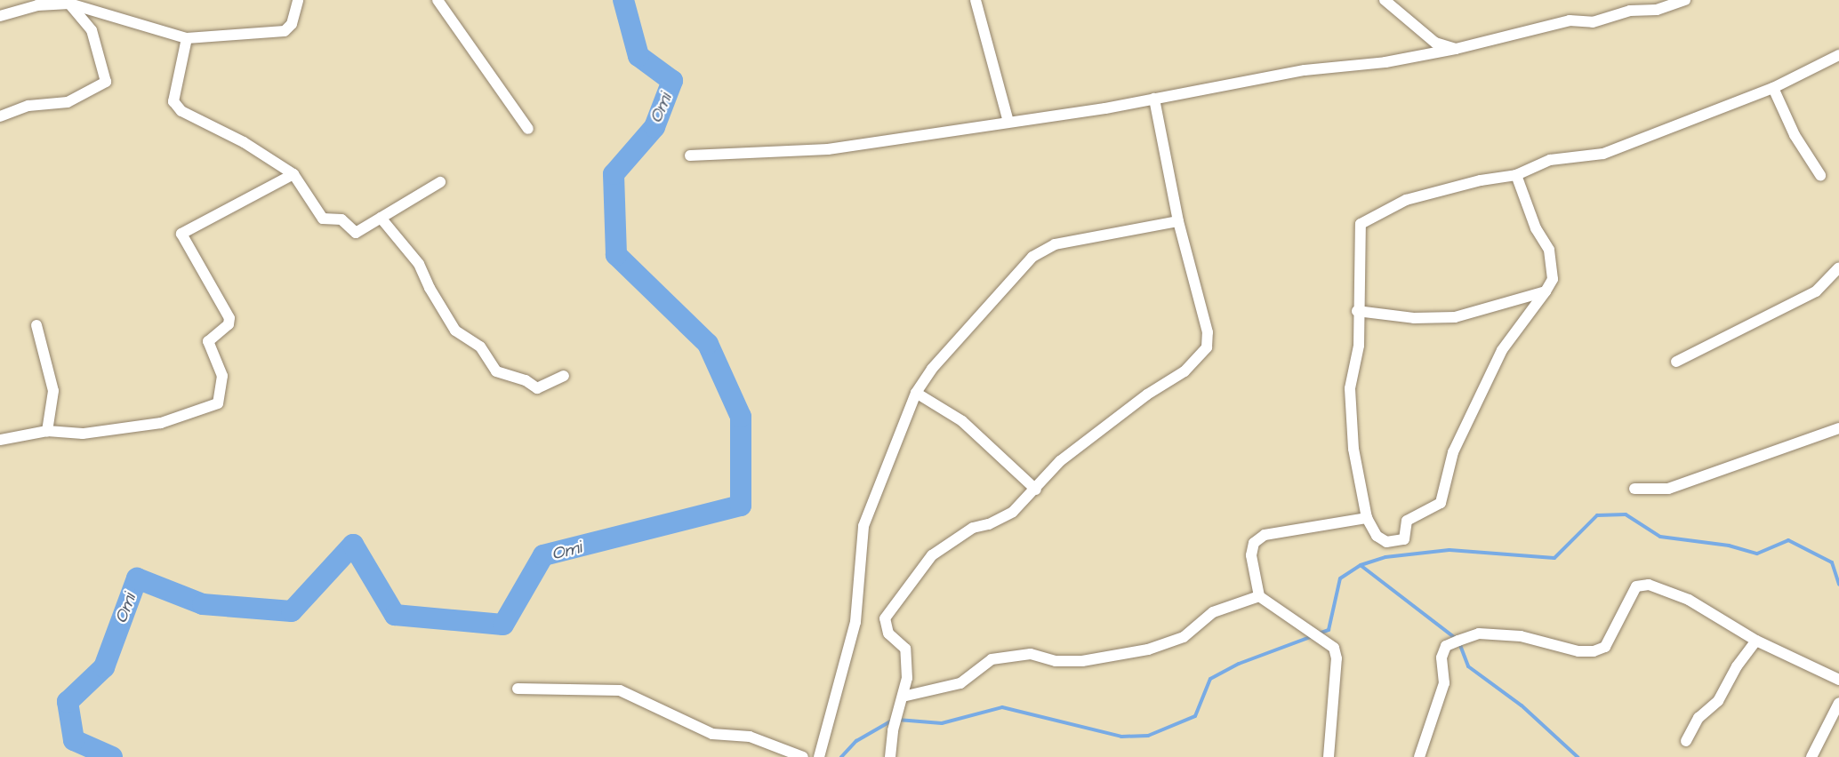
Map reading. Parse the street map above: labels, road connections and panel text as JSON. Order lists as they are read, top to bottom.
{
  "water": ["Omi"]
}
